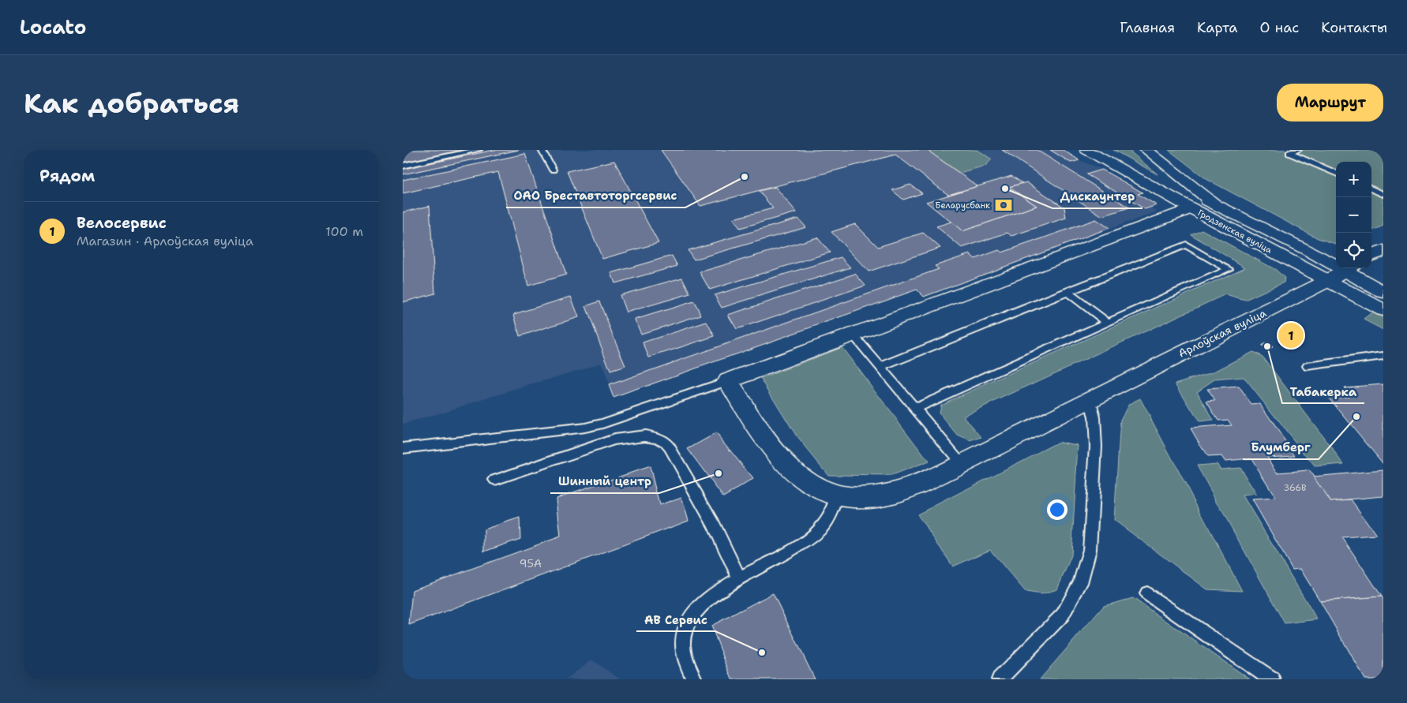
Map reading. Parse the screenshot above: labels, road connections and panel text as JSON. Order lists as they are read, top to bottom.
{
  "streets": {
    "street": ["Гродзенская вуліца", "Арлоўская вуліца"]
  },
  "crossings": [
    ["Гродзенская вуліца", "Арлоўская вуліца"]
  ],
  "places": {
    "other": [
      "ОАО Бреставтоторгсервис",
      "Дискаунтер",
      "Табакерка",
      "Блумберг",
      "Шинный центр",
      "АВ Сервис"
    ],
    "bank": ["Беларусбанк"]
  },
  "house_numbers": ["366В", "95А"],
  "page": {
    "header": "Locato",
    "nav": [
      "Главная",
      "Карта",
      "О нас",
      "Контакты"
    ],
    "buttons": "Маршрут",
    "title": "Как добраться",
    "heading": "Рядом",
    "map_buttons": ["+", "−"],
    "list": [
      {
        "mark": "1",
        "name": "Велосервис",
        "note": "Магазин · Арлоўская вуліца",
        "value": "100 m"
      }
    ],
    "pins": "1"
  }
}
